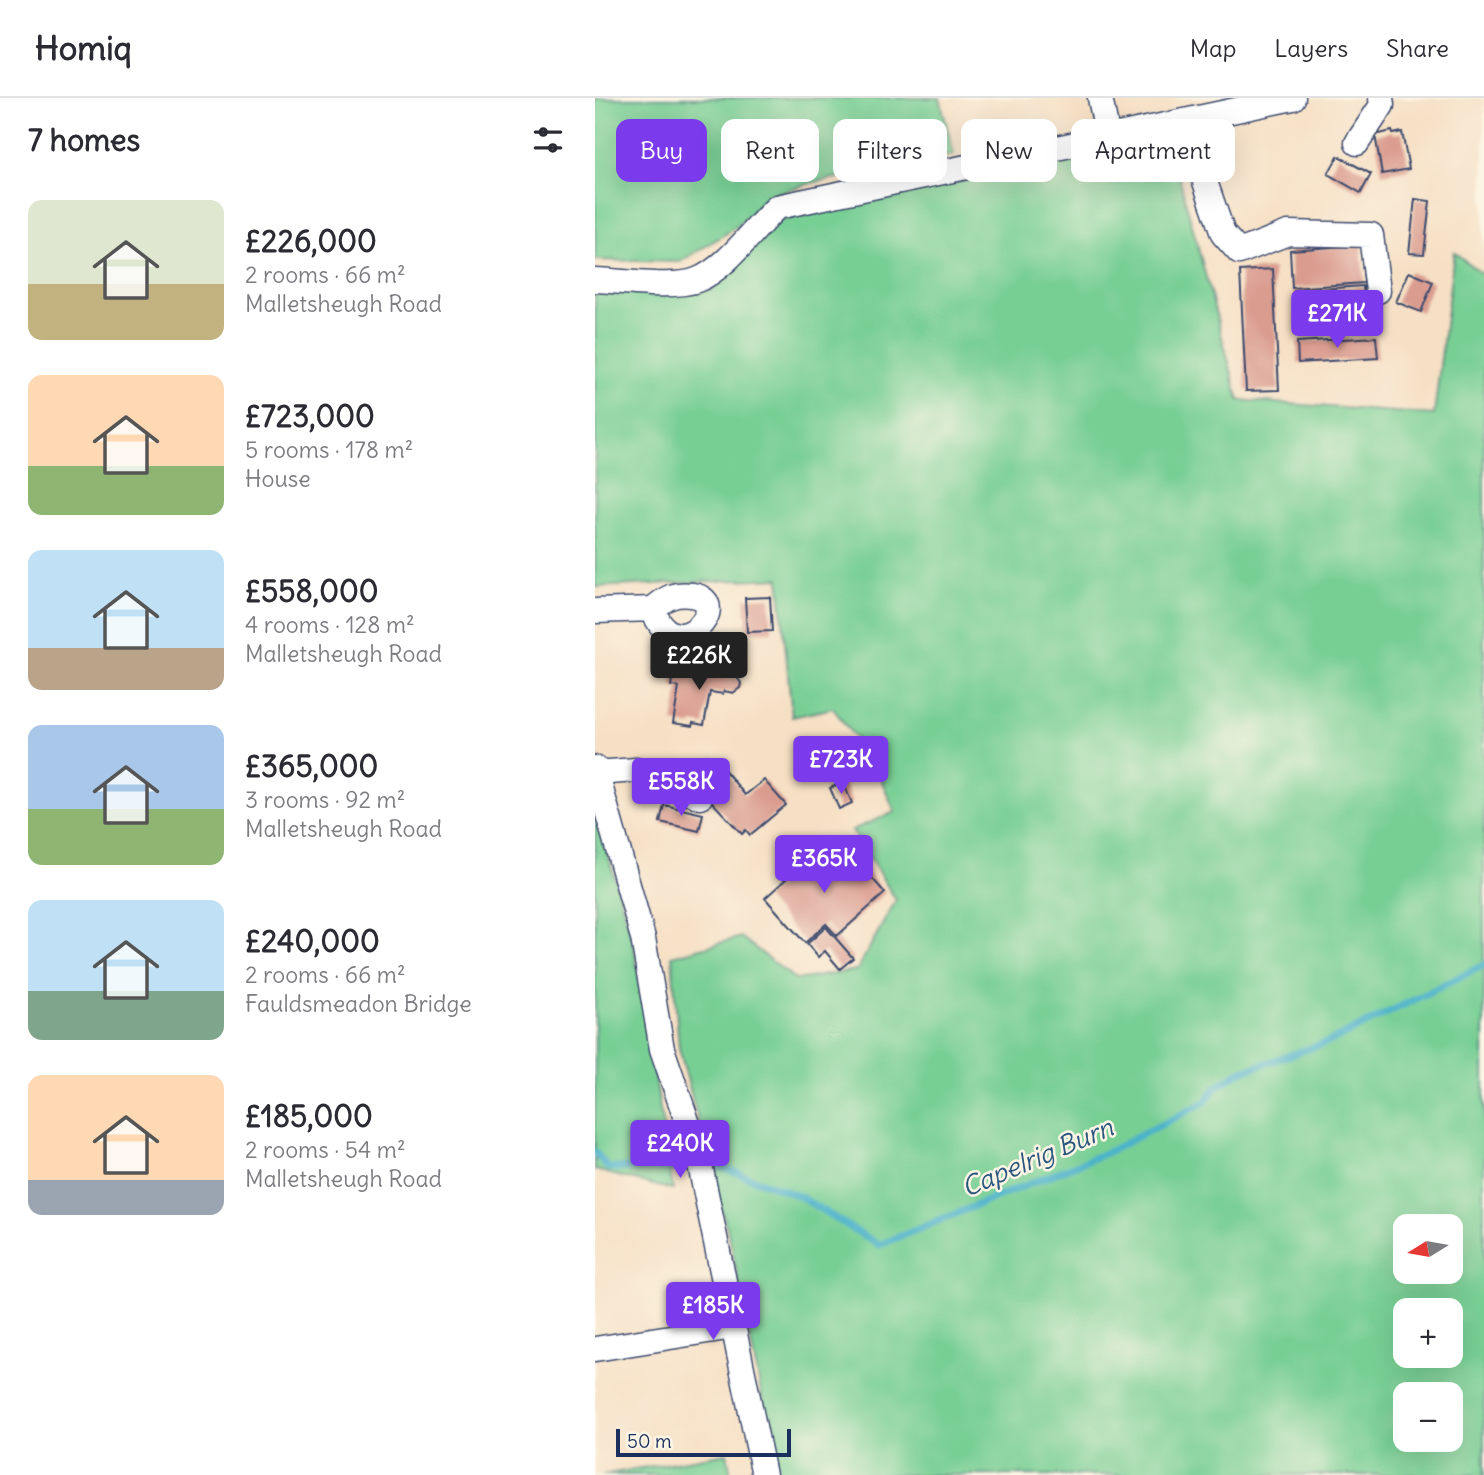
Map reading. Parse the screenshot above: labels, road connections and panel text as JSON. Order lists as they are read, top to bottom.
{
  "water": ["Capelrig Burn"],
  "scale_bar": "50 m",
  "north": "left",
  "page": {
    "header": "Homiq",
    "nav": ["Map", "Layers", "Share"],
    "heading": "7 homes",
    "chip": [
      "Buy",
      "Rent",
      "Filters",
      "New",
      "Apartment"
    ],
    "list": [
      {
        "name": "£226,000",
        "note": "2 rooms · 66 m² · Malletsheugh Road"
      },
      {
        "name": "£723,000",
        "note": "5 rooms · 178 m² · House"
      },
      {
        "name": "£558,000",
        "note": "4 rooms · 128 m² · Malletsheugh Road"
      },
      {
        "name": "£365,000",
        "note": "3 rooms · 92 m² · Malletsheugh Road"
      },
      {
        "name": "£240,000",
        "note": "2 rooms · 66 m² · Fauldsmeadon Bridge"
      },
      {
        "name": "£185,000",
        "note": "2 rooms · 54 m² · Malletsheugh Road"
      }
    ],
    "price": [
      "£271K",
      "£226K",
      "£723K",
      "£558K",
      "£365K",
      "£240K",
      "£185K"
    ],
    "map_buttons": ["+", "−"],
    "scale": "50 m"
  }
}
